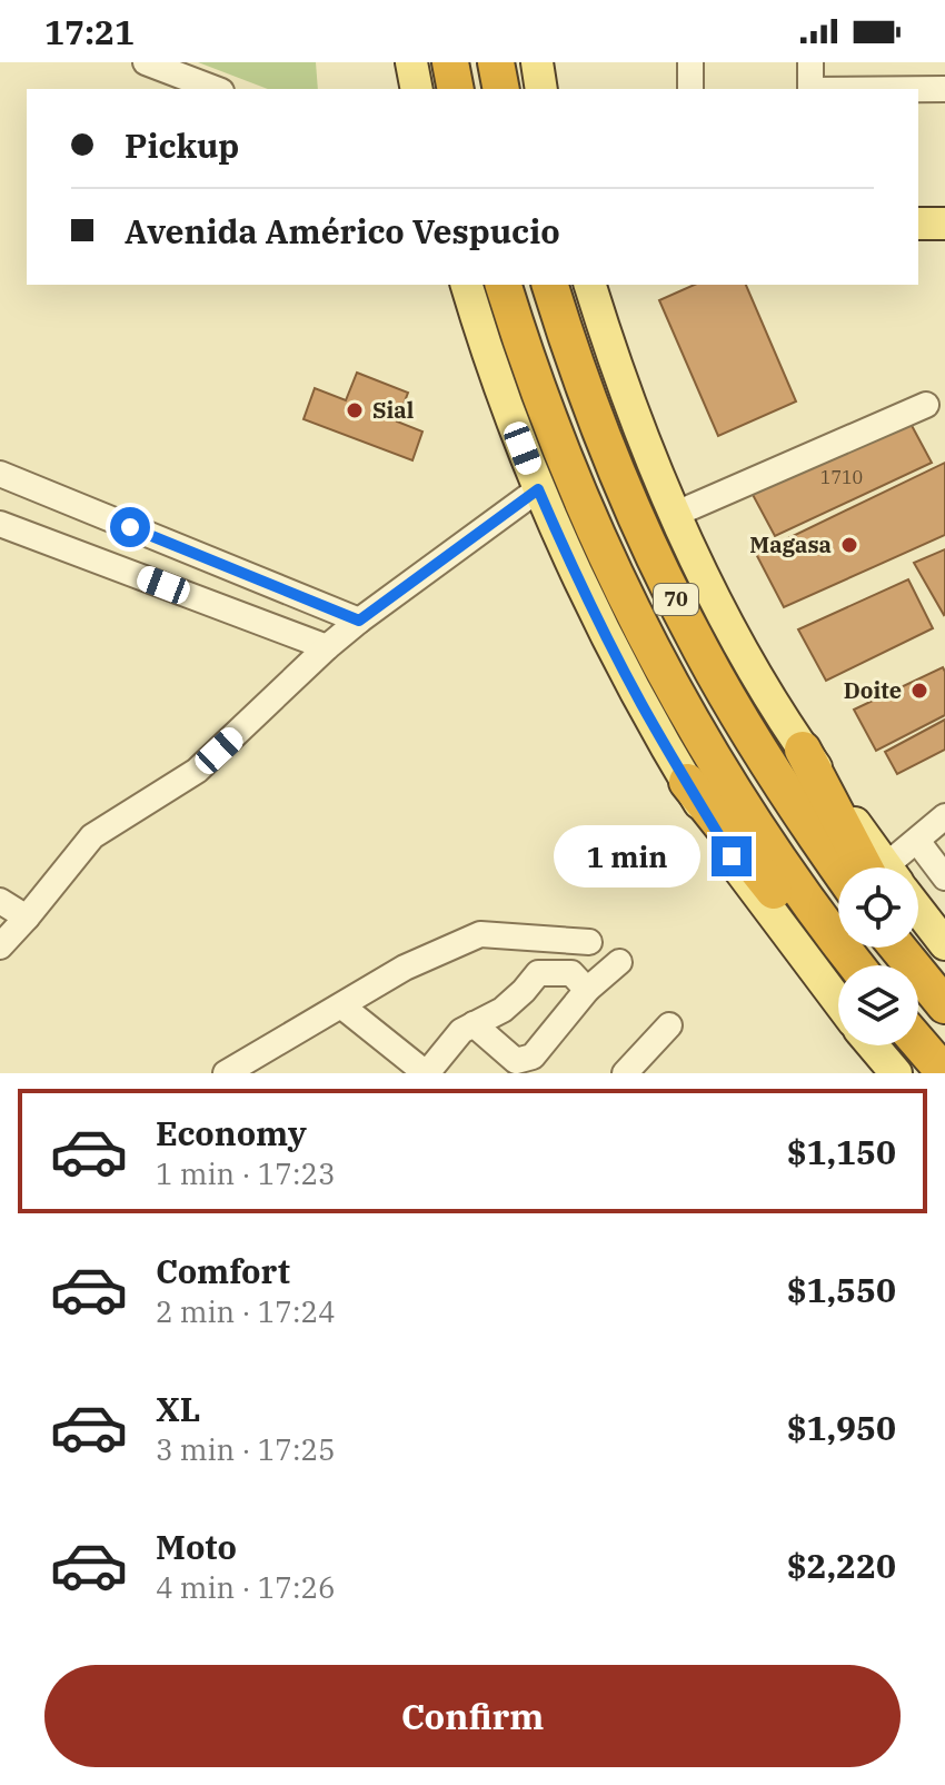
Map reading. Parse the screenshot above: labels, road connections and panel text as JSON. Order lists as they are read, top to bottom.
{
  "streets": {
    "highway": ["70"]
  },
  "places": ["Sial", "Magasa", "Doite"],
  "house_numbers": ["1710"],
  "page": {
    "status": "17:21",
    "banner": ["Pickup", "Avenida Américo Vespucio"],
    "bubble": "1 min",
    "list": [
      {
        "name": "Economy",
        "note": "1 min · 17:23",
        "value": "$1,150"
      },
      {
        "name": "Comfort",
        "note": "2 min · 17:24",
        "value": "$1,550"
      },
      {
        "name": "XL",
        "note": "3 min · 17:25",
        "value": "$1,950"
      },
      {
        "name": "Moto",
        "note": "4 min · 17:26",
        "value": "$2,220"
      }
    ],
    "buttons": "Confirm"
  }
}
